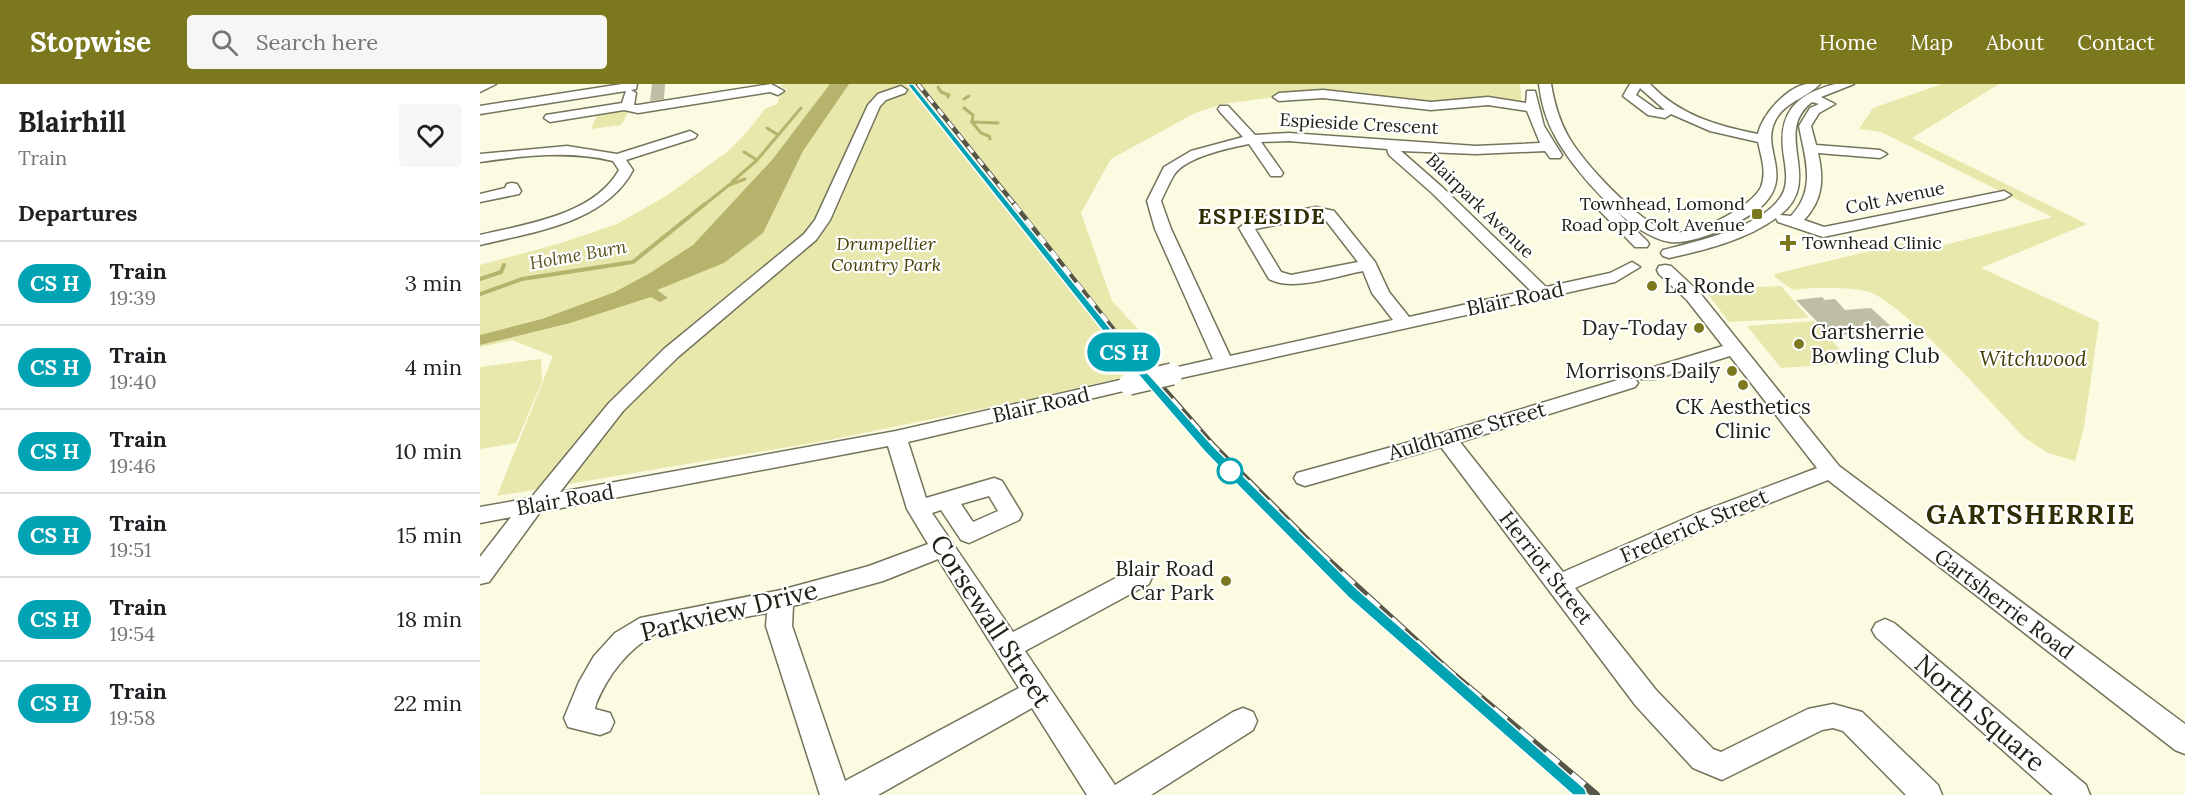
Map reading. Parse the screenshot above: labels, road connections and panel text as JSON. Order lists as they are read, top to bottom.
{
  "streets": {
    "street": [
      "Espieside Crescent",
      "Colt Avenue",
      "Blairpark Avenue",
      "Blair Road",
      "Auldhame Street",
      "Frederick Street",
      "Herriot Street",
      "Gartsherrie Road",
      "Parkview Drive",
      "Corsewall Street",
      "North Square"
    ]
  },
  "crossings": [
    ["Espieside Crescent", "Blairpark Avenue"],
    ["Espieside Crescent", "Blair Road"],
    ["Blairpark Avenue", "Blair Road"],
    ["Blair Road", "Gartsherrie Road"],
    ["Blair Road", "Corsewall Street"],
    ["Auldhame Street", "Herriot Street"],
    ["Frederick Street", "Herriot Street"],
    ["Frederick Street", "Gartsherrie Road"],
    ["Parkview Drive", "Corsewall Street"]
  ],
  "districts": ["ESPIESIDE", "GARTSHERRIE"],
  "water": ["Holme Burn"],
  "parks": ["Drumpellier Country Park", "Witchwood"],
  "places": {
    "transit": ["Townhead, Lomond Road opp Colt Avenue"],
    "health": ["Townhead Clinic"],
    "other": [
      "La Ronde",
      "Day-Today",
      "Gartsherrie Bowling Club",
      "Morrisons Daily",
      "CK Aesthetics Clinic",
      "Blair Road Car Park"
    ]
  },
  "page": {
    "header": "Stopwise",
    "search": "Search here",
    "nav": [
      "Home",
      "Map",
      "About",
      "Contact"
    ],
    "heading": [
      ["Blairhill", "Train"],
      "Departures"
    ],
    "on_map": "CS H",
    "list": [
      {
        "mark": "CS H",
        "name": "Train",
        "note": "19:39",
        "value": "3 min"
      },
      {
        "mark": "CS H",
        "name": "Train",
        "note": "19:40",
        "value": "4 min"
      },
      {
        "mark": "CS H",
        "name": "Train",
        "note": "19:46",
        "value": "10 min"
      },
      {
        "mark": "CS H",
        "name": "Train",
        "note": "19:51",
        "value": "15 min"
      },
      {
        "mark": "CS H",
        "name": "Train",
        "note": "19:54",
        "value": "18 min"
      },
      {
        "mark": "CS H",
        "name": "Train",
        "note": "19:58",
        "value": "22 min"
      }
    ]
  }
}
